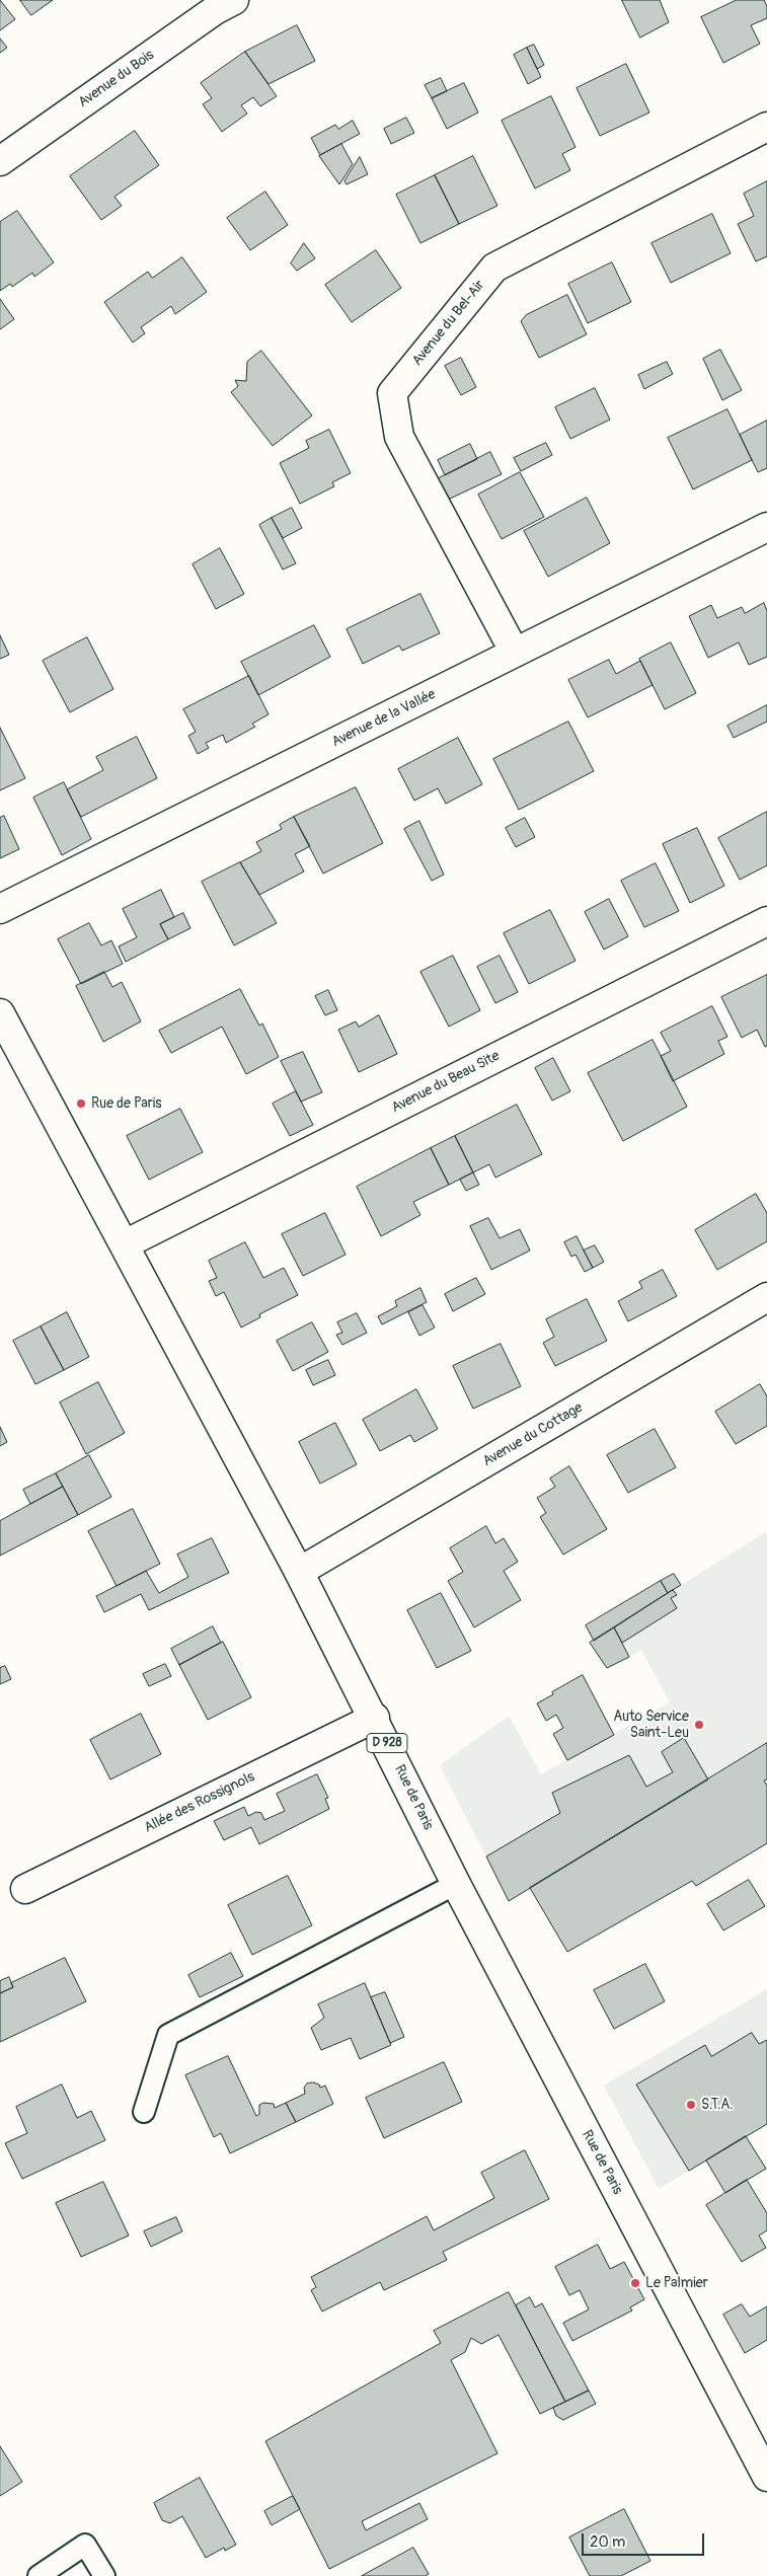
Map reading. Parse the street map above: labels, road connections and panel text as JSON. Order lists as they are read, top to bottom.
{
  "streets": {
    "street": [
      "Avenue du Bois",
      "Avenue du Bel-Air",
      "Avenue de la Vallée",
      "Avenue du Beau Site",
      "Avenue du Cottage",
      "D 928",
      "Rue de Paris",
      "Allée des Rossignols"
    ]
  },
  "crossings": [
    ["Avenue du Bel-Air", "Avenue de la Vallée"],
    ["Avenue du Beau Site", "Rue de Paris"],
    ["Avenue du Cottage", "Rue de Paris"],
    ["Rue de Paris", "Allée des Rossignols"]
  ],
  "places": [
    "Rue de Paris",
    "Auto Service Saint-Leu",
    "S.T.A.",
    "Le Palmier"
  ],
  "scale_bar": "20 m"
}
